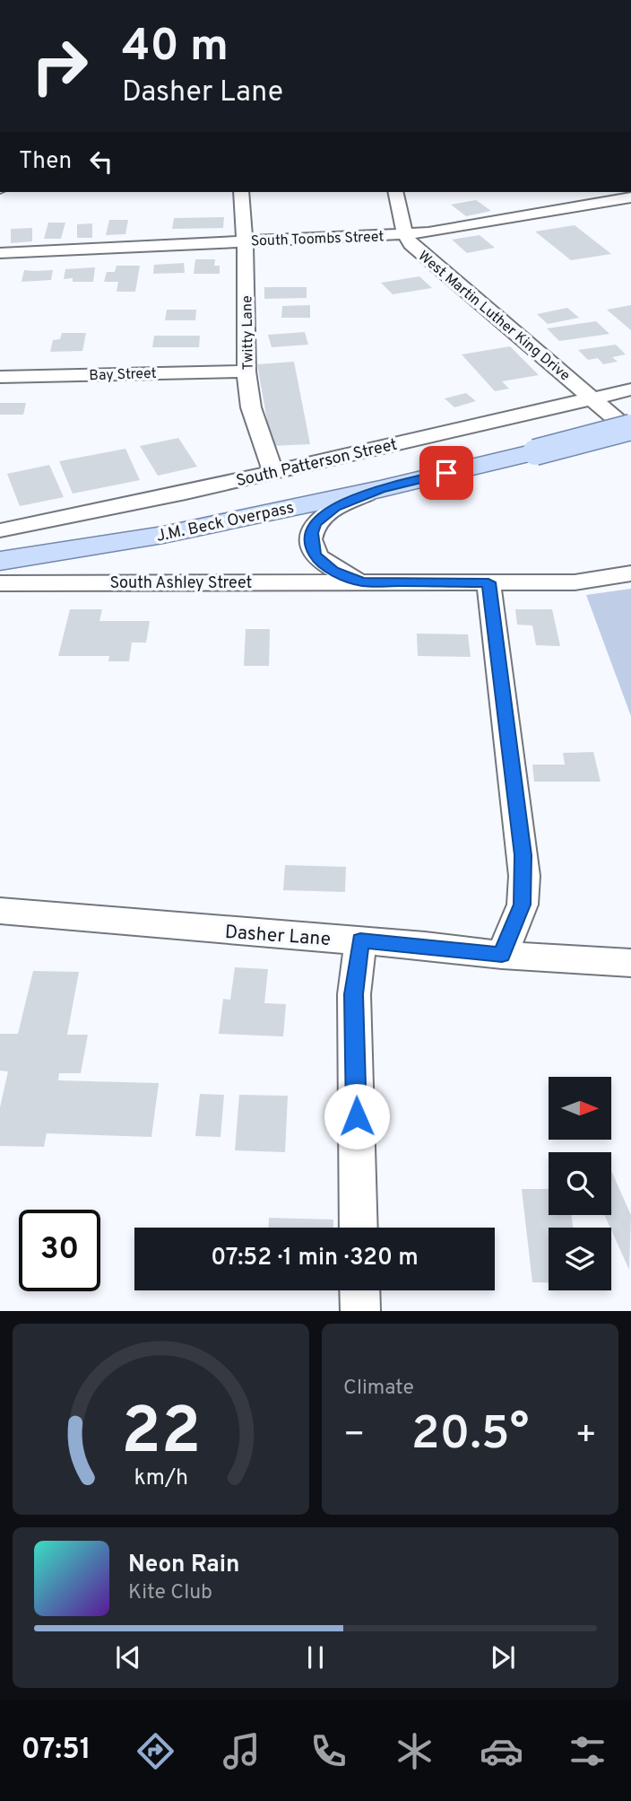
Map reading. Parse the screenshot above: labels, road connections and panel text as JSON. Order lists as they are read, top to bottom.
{
  "streets": {
    "main road": ["J.M. Beck Overpass"],
    "street": [
      "South Toombs Street",
      "West Martin Luther King Drive",
      "Twitty Lane",
      "Bay Street",
      "South Patterson Street",
      "South Ashley Street",
      "Dasher Lane"
    ]
  },
  "crossings": [
    ["South Toombs Street", "West Martin Luther King Drive"],
    ["South Toombs Street", "Twitty Lane"],
    ["West Martin Luther King Drive", "South Patterson Street"],
    ["West Martin Luther King Drive", "J.M. Beck Overpass"],
    ["Twitty Lane", "Bay Street"],
    ["Twitty Lane", "South Patterson Street"],
    ["J.M. Beck Overpass", "South Ashley Street"]
  ],
  "north": "right",
  "page": {
    "turn": ["40 m", "Dasher Lane"],
    "then": "Then",
    "limit": "30",
    "trip": "07:52 · 1 min · 320 m",
    "tile": "Climate",
    "heat": ["−", "20.5°", "+"],
    "song": ["Neon Rain", "Kite Club"],
    "tabs": "07:51",
    "gauge": ["22", "km/h"]
  }
}
